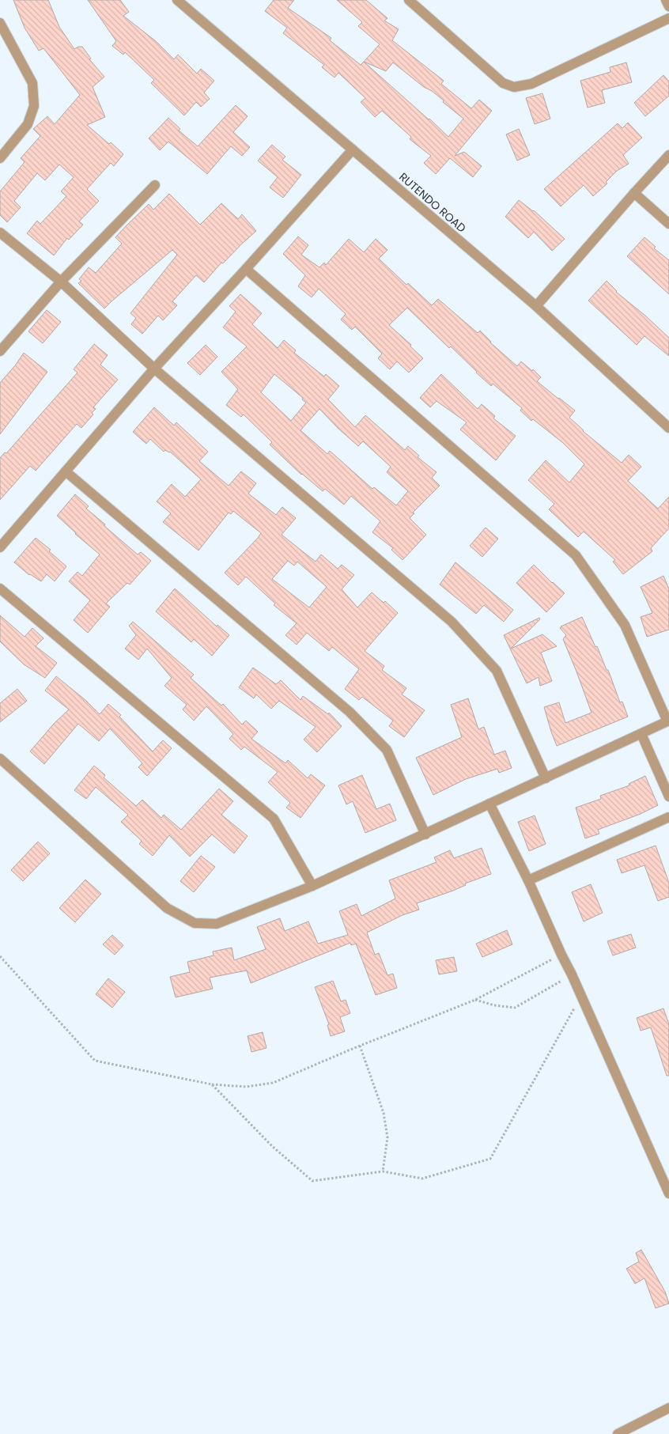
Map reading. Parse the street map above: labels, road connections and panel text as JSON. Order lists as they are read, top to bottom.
{
  "streets": {
    "street": ["RUTENDO ROAD"]
  }
}
